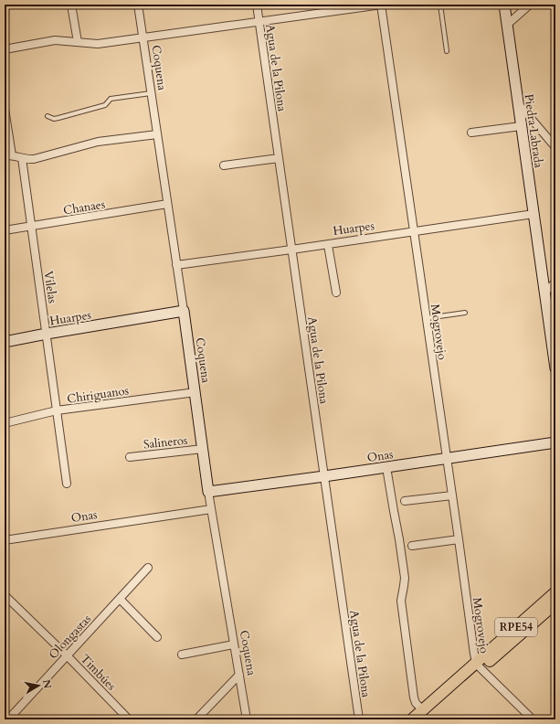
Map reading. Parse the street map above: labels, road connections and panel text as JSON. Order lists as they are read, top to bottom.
{
  "streets": {
    "main road": [
      "Coquena",
      "Piedra Labrada",
      "Huarpes",
      "Onas",
      "RPE54"
    ],
    "street": [
      "Agua de la Pilona",
      "Chanaes",
      "Vilelas",
      "Mogrovejo",
      "Chiriguanos",
      "Salineros",
      "Olongastas",
      "Timbúes"
    ]
  },
  "crossings": [
    ["Coquena", "Chanaes"],
    ["Coquena", "Huarpes"],
    ["Coquena", "Chiriguanos"],
    ["Coquena", "Salineros"],
    ["Coquena", "Onas"],
    ["Agua de la Pilona", "Huarpes"],
    ["Agua de la Pilona", "Onas"],
    ["Piedra Labrada", "Huarpes"],
    ["Chanaes", "Vilelas"],
    ["Huarpes", "Vilelas"],
    ["Huarpes", "Mogrovejo"],
    ["Vilelas", "Chiriguanos"],
    ["Mogrovejo", "Onas"],
    ["Mogrovejo", "RPE54"],
    ["Olongastas", "Timbúes"]
  ],
  "north": "right"
}
